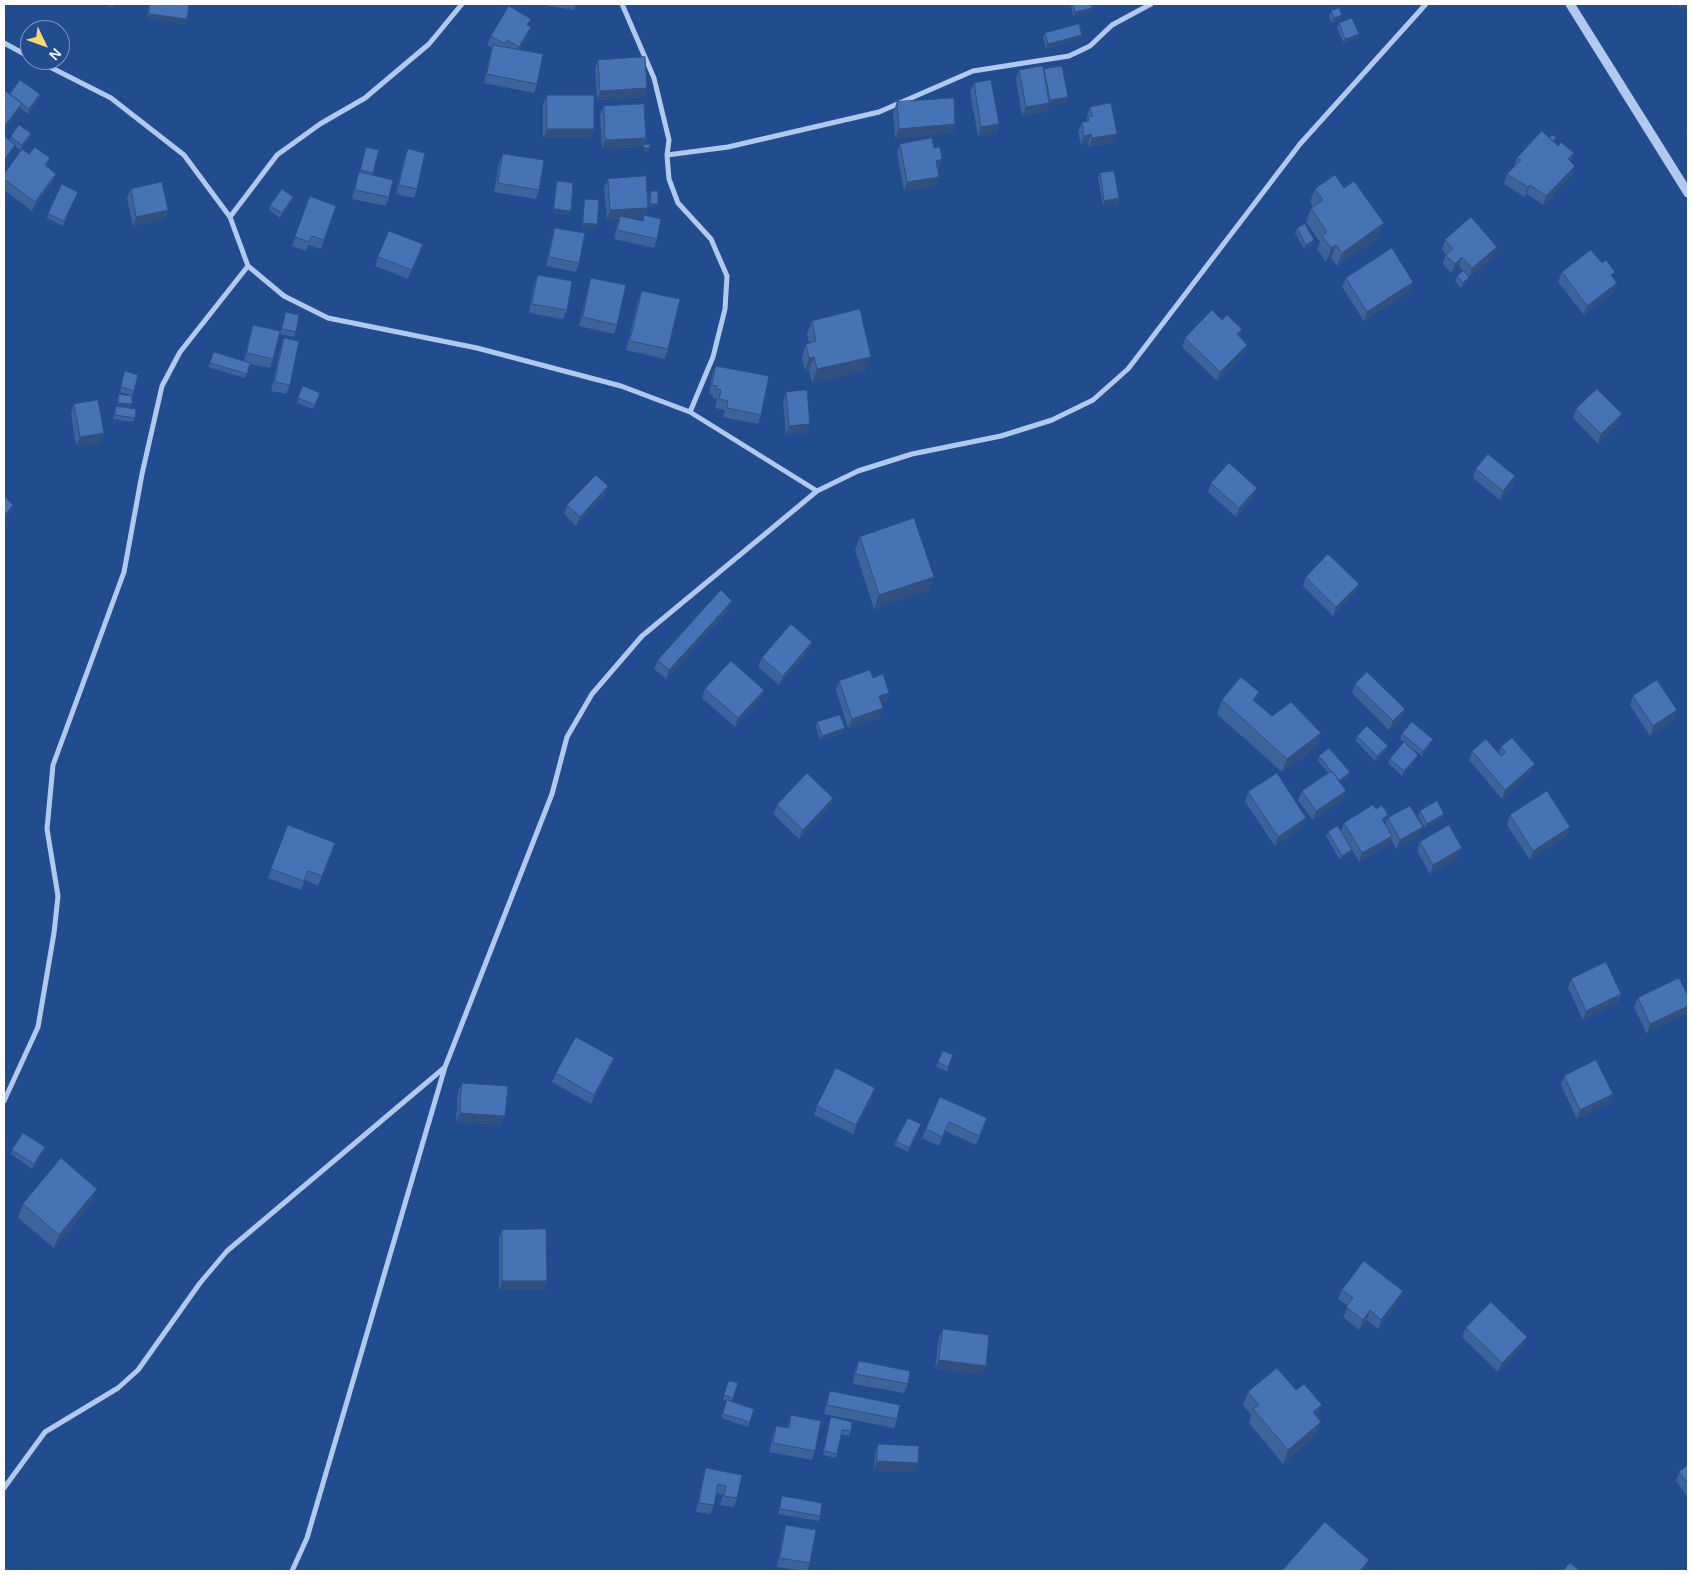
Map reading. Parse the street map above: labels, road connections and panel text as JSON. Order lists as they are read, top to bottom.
{
  "north": "bottom right"
}
